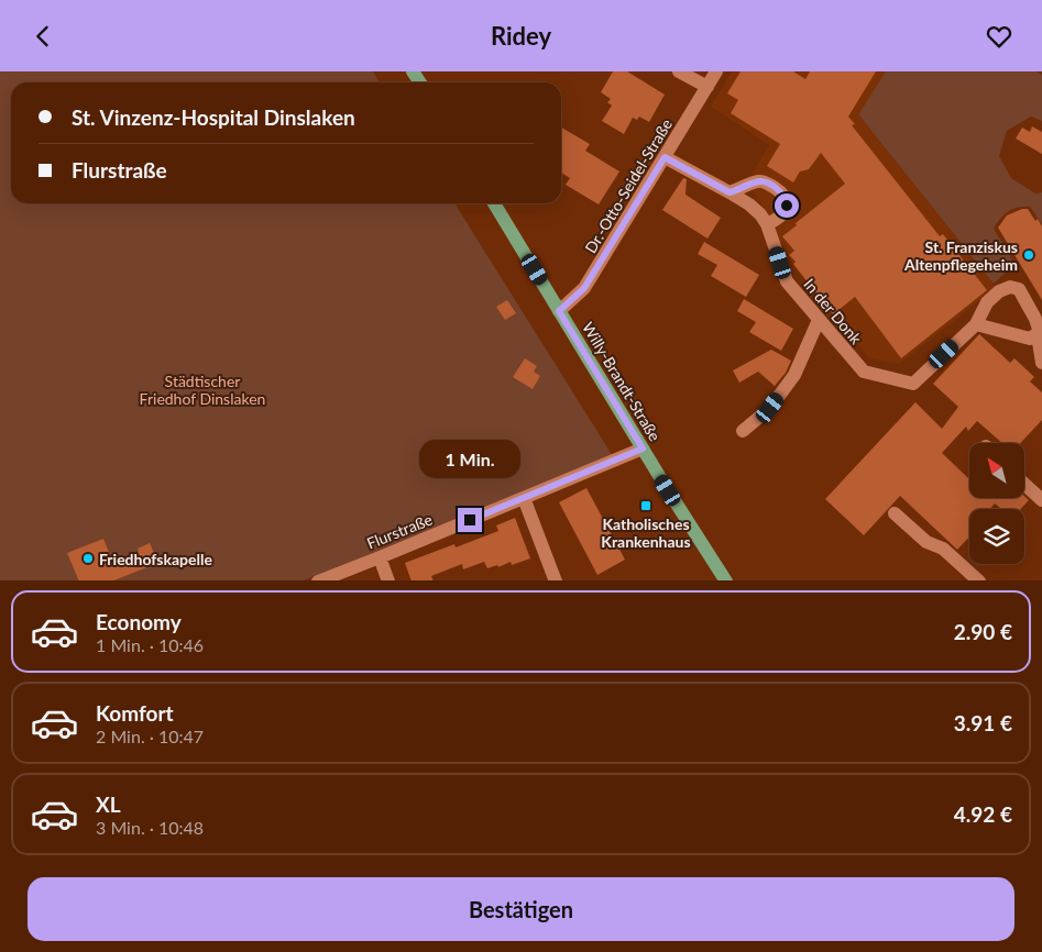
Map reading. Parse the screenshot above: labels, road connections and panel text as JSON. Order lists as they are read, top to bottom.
{
  "streets": {
    "main road": ["Willy-Brandt-Straße"],
    "street": ["Dr.-Otto-Seidel-Straße", "In der Donk", "Flurstraße"]
  },
  "crossings": [
    ["Dr.-Otto-Seidel-Straße", "In der Donk"],
    ["Dr.-Otto-Seidel-Straße", "Willy-Brandt-Straße"],
    ["Willy-Brandt-Straße", "Flurstraße"]
  ],
  "parks": ["Städtischer Friedhof Dinslaken"],
  "places": {
    "other": ["St. Franziskus Altenpflegeheim", "Friedhofskapelle"],
    "transit": ["Katholisches Krankenhaus"]
  },
  "north": "top left",
  "page": {
    "header": "Ridey",
    "banner": ["St. Vinzenz-Hospital Dinslaken", "Flurstraße"],
    "bubble": "1 Min.",
    "list": [
      {
        "name": "Economy",
        "note": "1 Min. · 10:46",
        "value": "2.90 €"
      },
      {
        "name": "Komfort",
        "note": "2 Min. · 10:47",
        "value": "3.91 €"
      },
      {
        "name": "XL",
        "note": "3 Min. · 10:48",
        "value": "4.92 €"
      }
    ],
    "buttons": "Bestätigen"
  }
}
